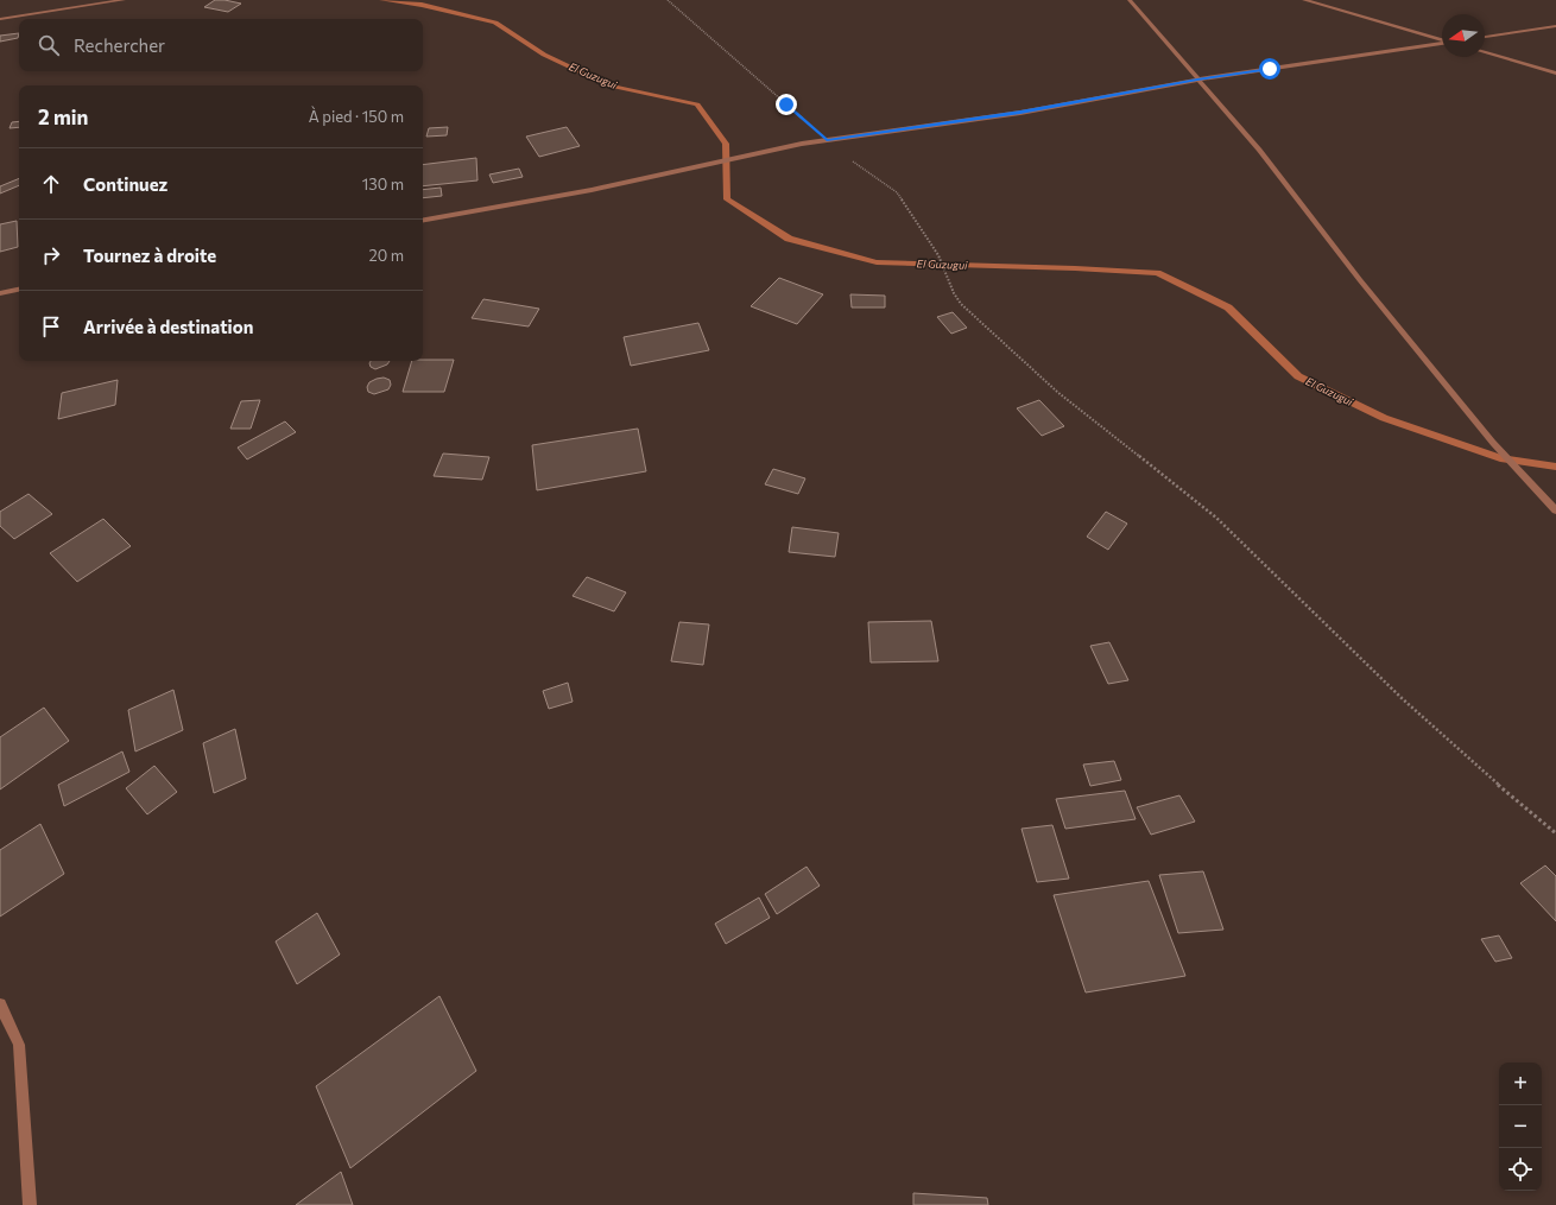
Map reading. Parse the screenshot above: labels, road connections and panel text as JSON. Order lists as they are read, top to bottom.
{
  "water": ["El Guzugui"],
  "north": "left",
  "page": {
    "search": "Rechercher",
    "heading": ["2 min", "À pied · 150 m"],
    "list": [
      ["Continuez", "130 m"],
      ["Tournez à droite", "20 m"],
      "Arrivée à destination"
    ],
    "map_buttons": ["+", "−"]
  }
}
